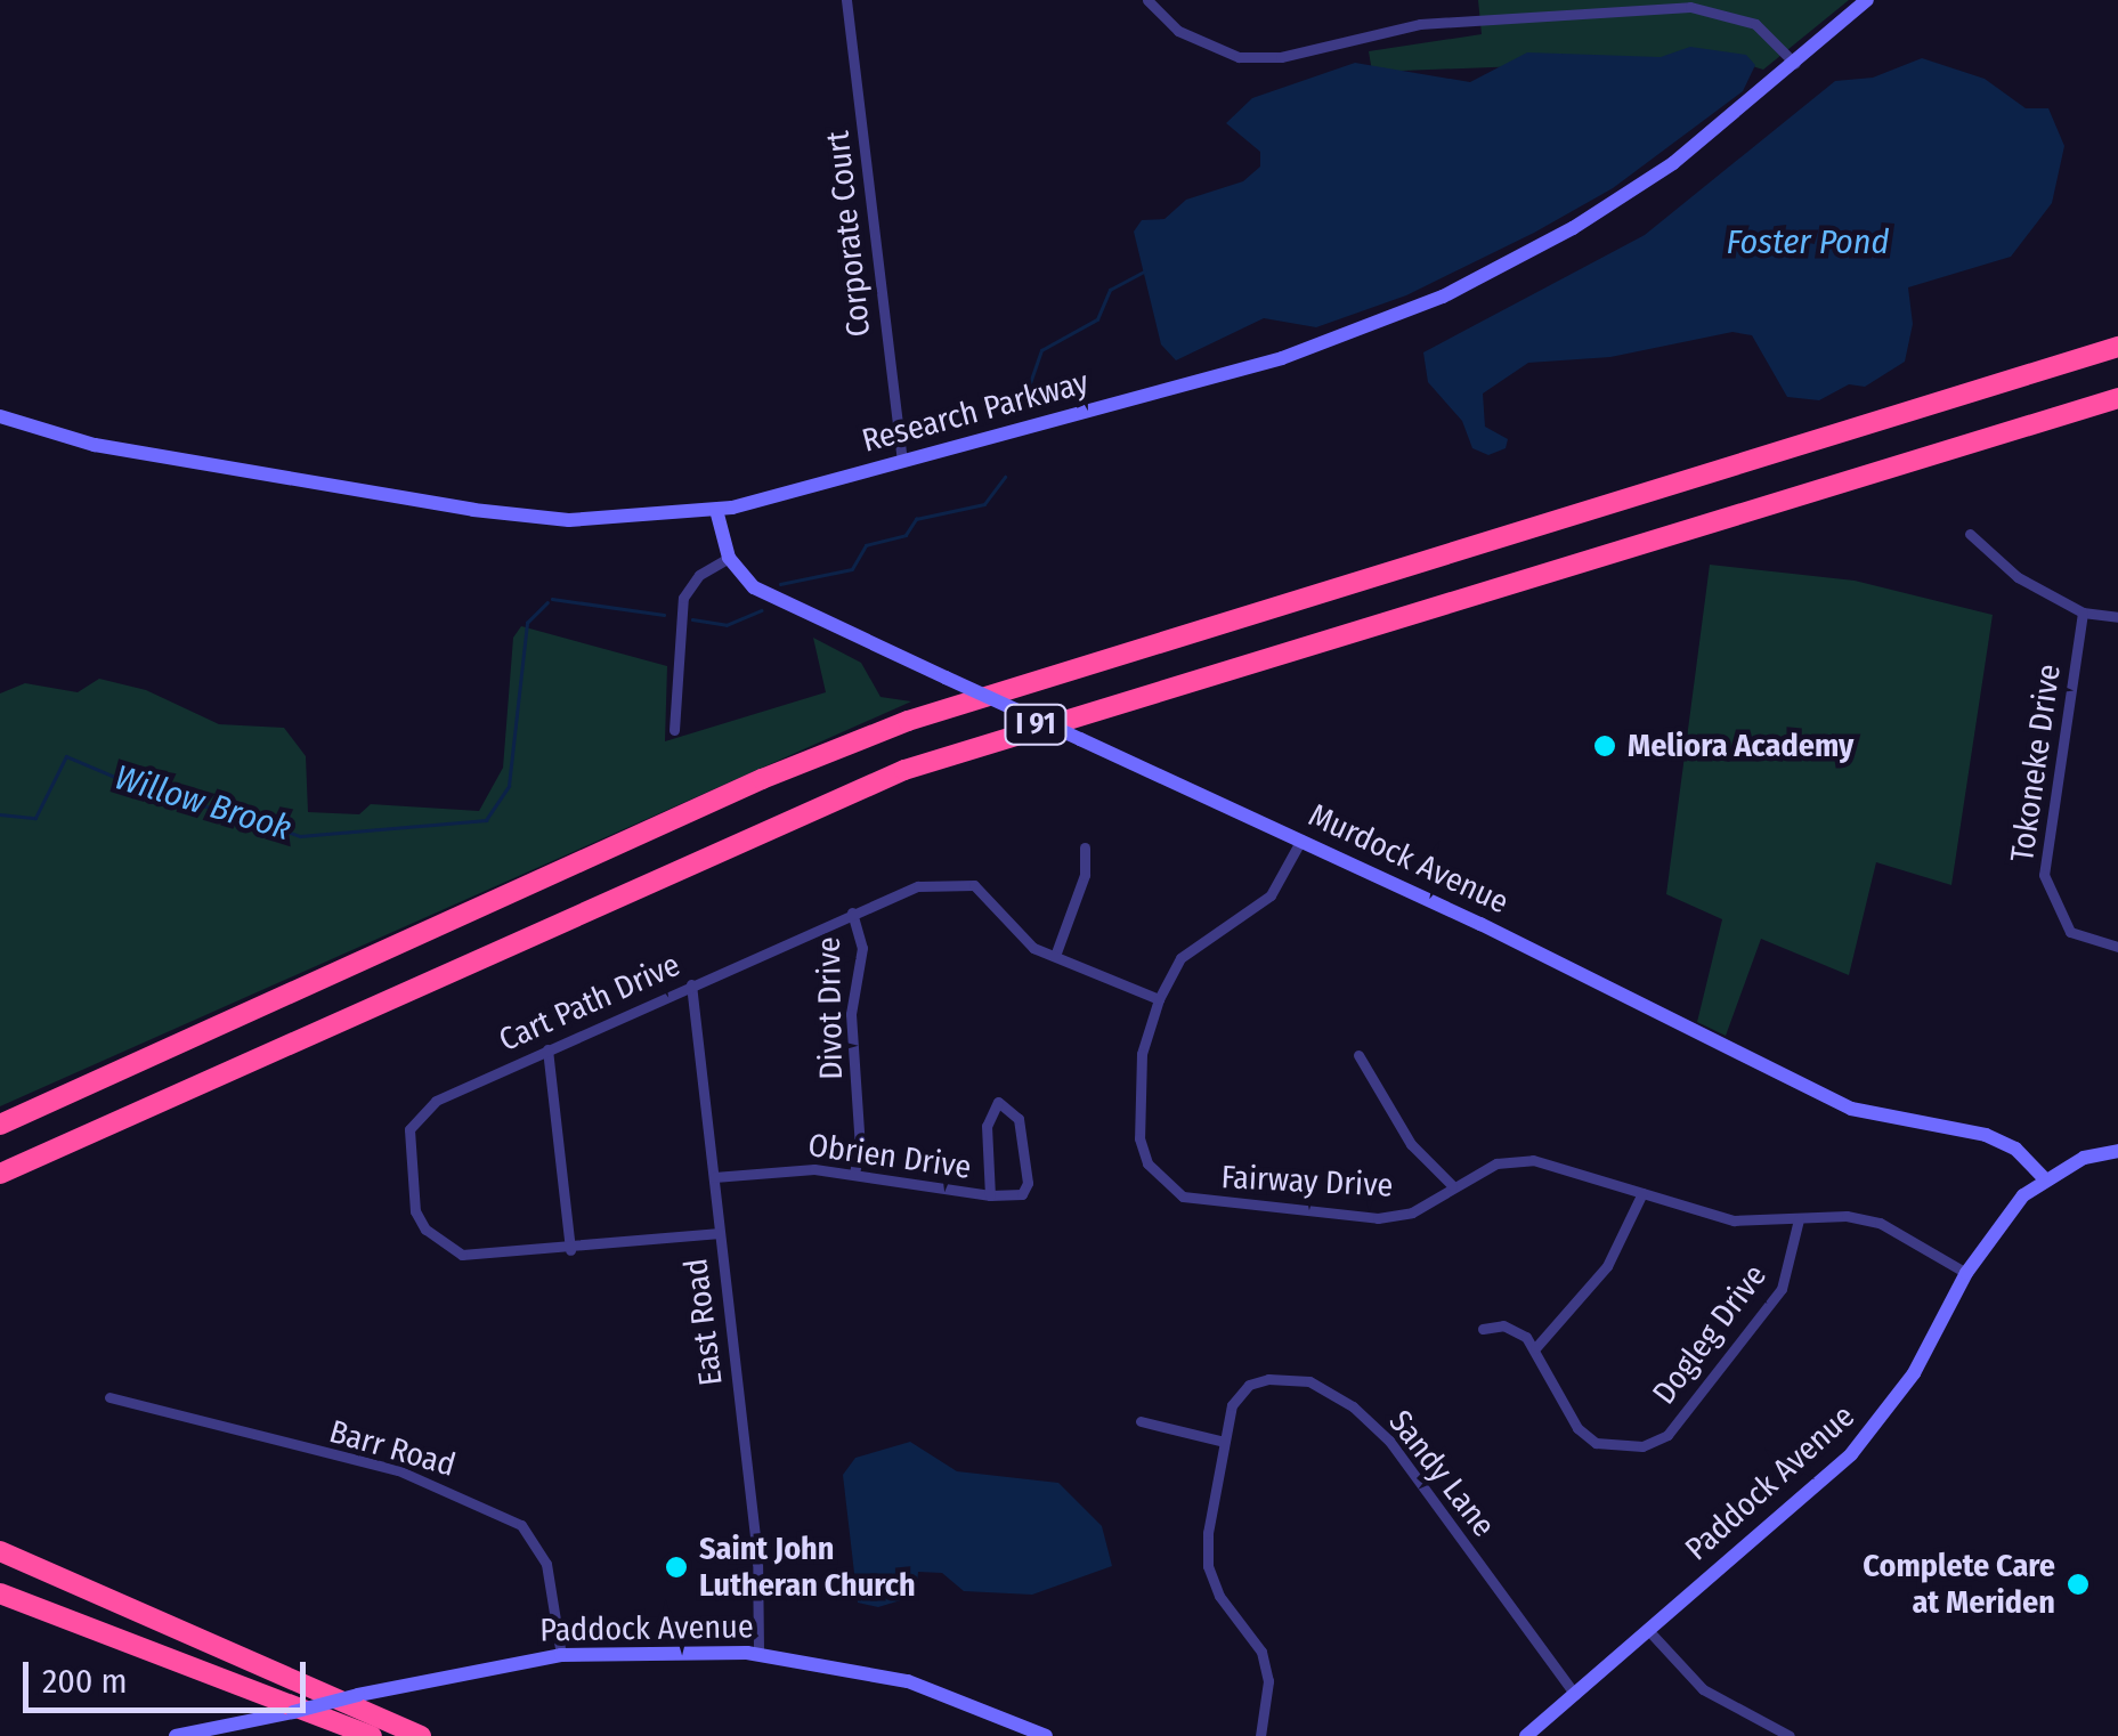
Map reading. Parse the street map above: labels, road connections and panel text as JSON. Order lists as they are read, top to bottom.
{
  "streets": {
    "highway": ["I 91"],
    "main road": ["Research Parkway", "Murdock Avenue", "Paddock Avenue"],
    "street": [
      "Corporate Court",
      "Tokoneke Drive",
      "Cart Path Drive",
      "Divot Drive",
      "Obrien Drive",
      "Fairway Drive",
      "East Road",
      "Dogleg Drive",
      "Barr Road",
      "Sandy Lane"
    ]
  },
  "crossings": [
    ["Corporate Court", "Research Parkway"],
    ["Murdock Avenue", "Fairway Drive"],
    ["Murdock Avenue", "Paddock Avenue"],
    ["Cart Path Drive", "Divot Drive"],
    ["Cart Path Drive", "Fairway Drive"],
    ["Cart Path Drive", "East Road"],
    ["Divot Drive", "Obrien Drive"],
    ["Obrien Drive", "East Road"],
    ["Fairway Drive", "Dogleg Drive"],
    ["Fairway Drive", "Paddock Avenue"],
    ["East Road", "Paddock Avenue"],
    ["Barr Road", "Paddock Avenue"],
    ["Sandy Lane", "Paddock Avenue"]
  ],
  "water": ["Foster Pond", "Willow Brook"],
  "places": ["Meliora Academy", "Saint John Lutheran Church", "Complete Care at Meriden"],
  "scale_bar": "200 m"
}
